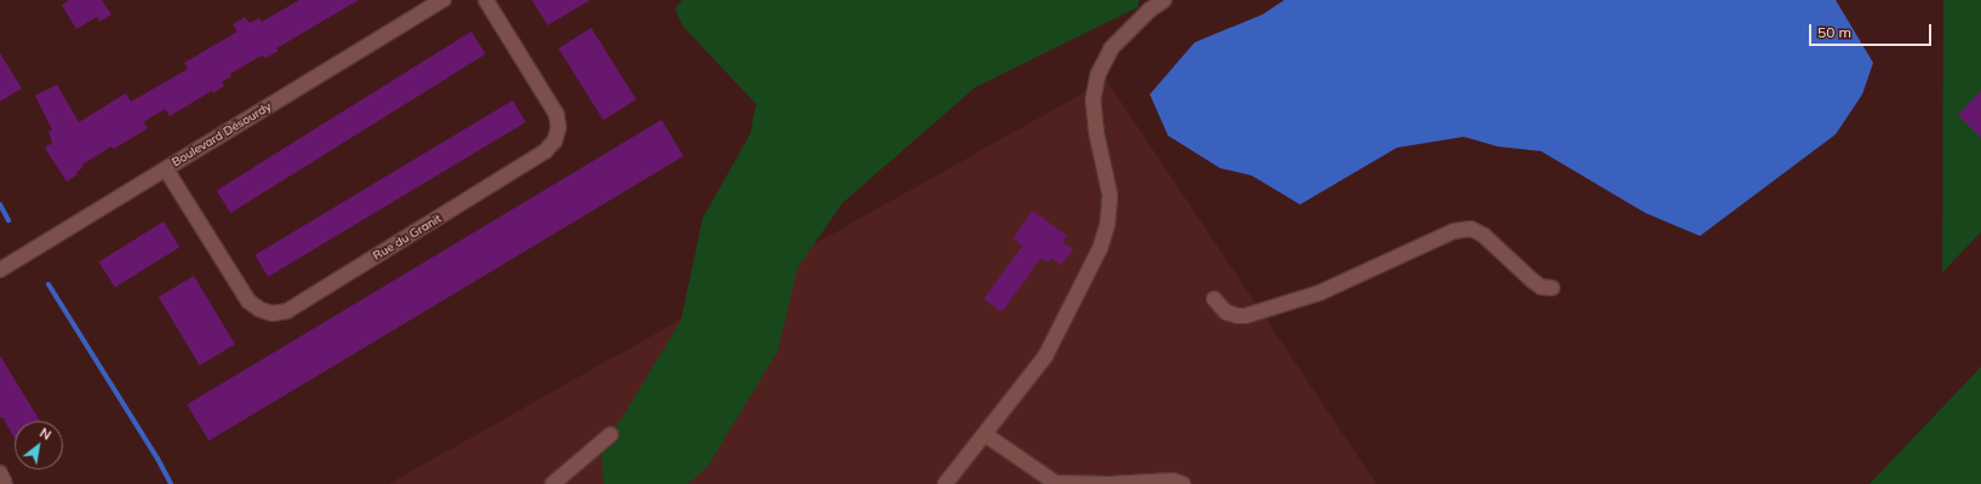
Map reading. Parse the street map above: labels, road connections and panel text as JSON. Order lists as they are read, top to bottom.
{
  "streets": {
    "street": ["Boulevard Désourdy", "Rue du Granit"]
  },
  "crossings": [
    ["Boulevard Désourdy", "Rue du Granit"]
  ],
  "scale_bar": "50 m",
  "north": "top right"
}
